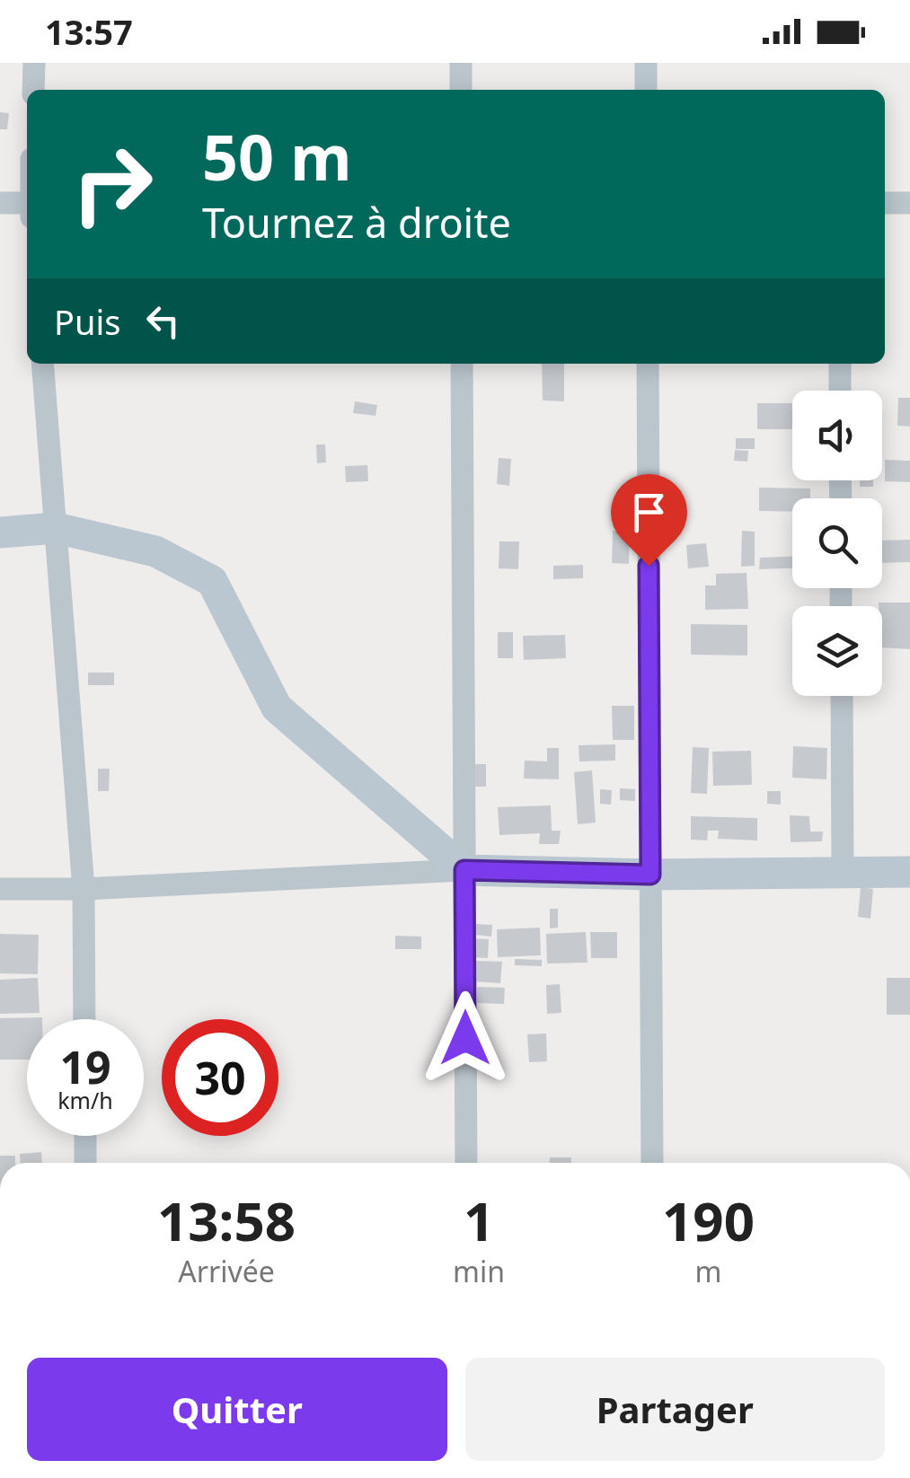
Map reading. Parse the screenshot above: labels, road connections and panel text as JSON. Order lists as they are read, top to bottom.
{
  "page": {
    "status": "13:57",
    "turn": ["50 m", "Tournez à droite"],
    "then": "Puis",
    "speed": "19 km/h",
    "limit": "30",
    "eta": [
      "13:58",
      "Arrivée",
      "1",
      "min",
      "190",
      "m"
    ],
    "buttons": ["Quitter", "Partager"]
  }
}
